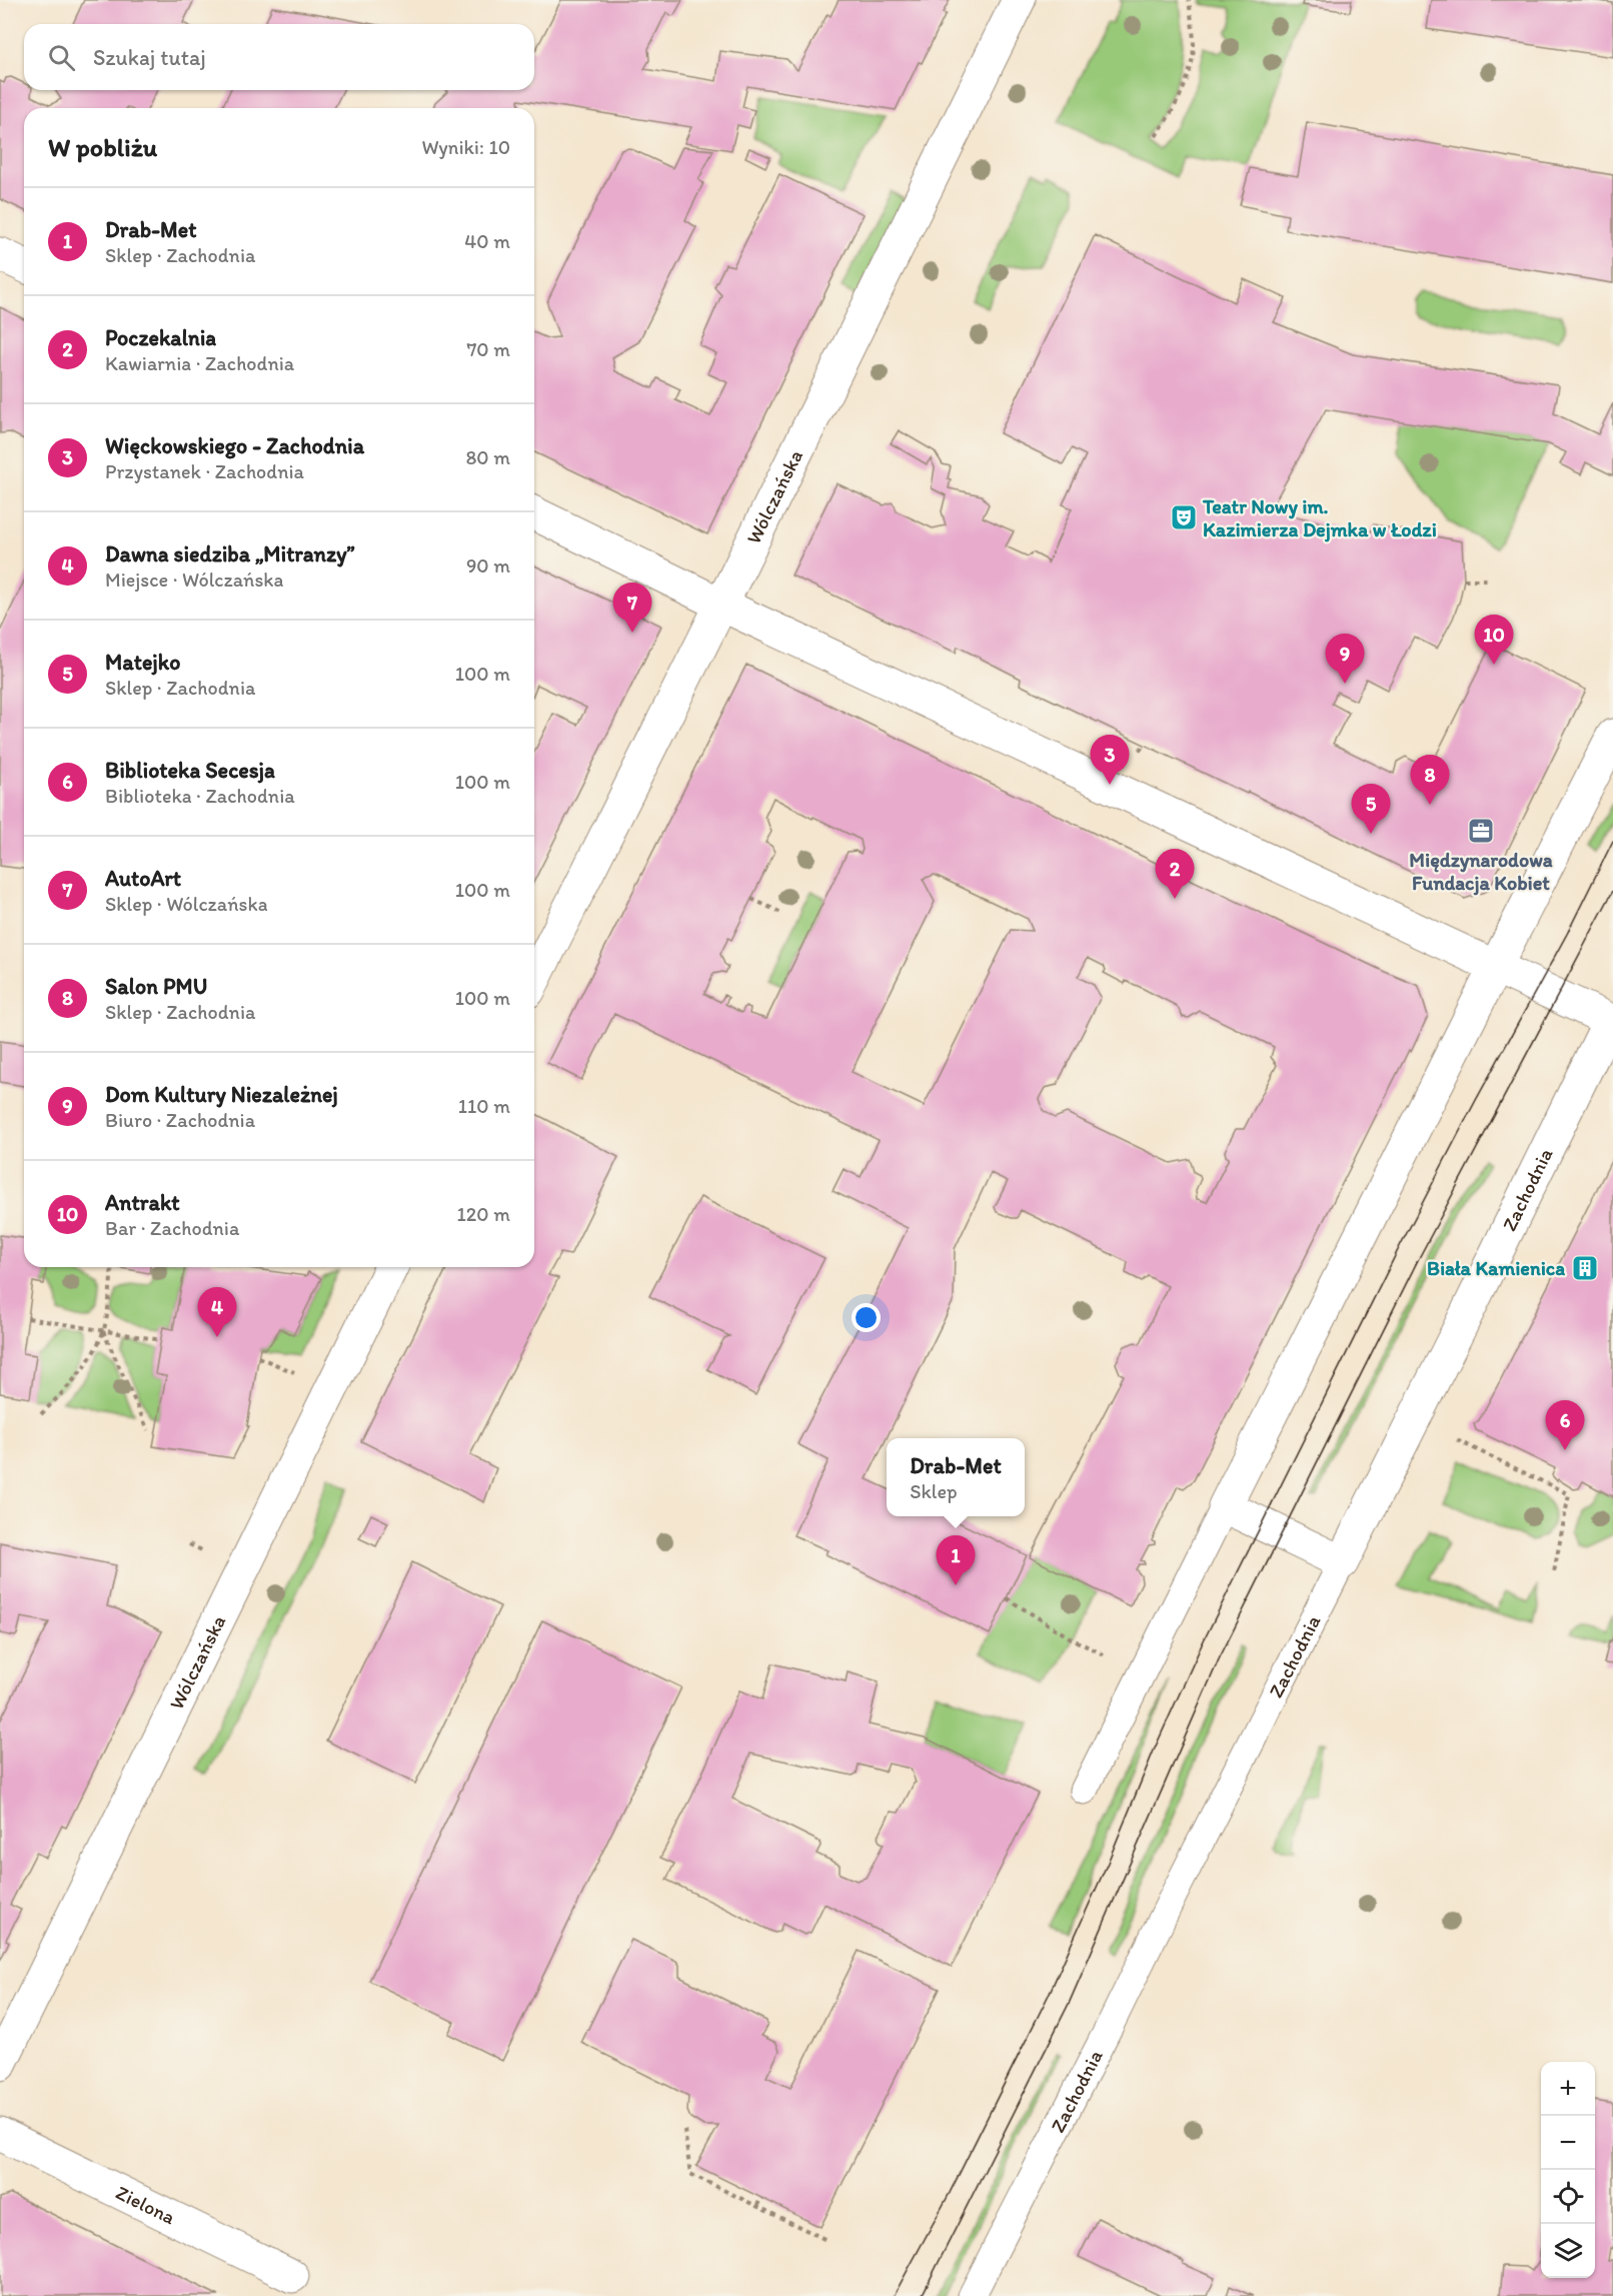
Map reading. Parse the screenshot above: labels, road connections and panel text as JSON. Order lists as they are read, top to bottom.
{
  "streets": {
    "street": ["Wólczańska", "Zachodnia", "Zielona"]
  },
  "places": {
    "theatre": ["Teatr Nowy im. Kazimierza Dejmka w Łodzi"],
    "office": ["Międzynarodowa Fundacja Kobiet"],
    "building": ["Biała Kamienica"]
  },
  "page": {
    "search": "Szukaj tutaj",
    "heading": ["W pobliżu", "Wyniki: 10"],
    "list": [
      {
        "mark": "1",
        "name": "Drab-Met",
        "note": "Sklep · Zachodnia",
        "value": "40 m"
      },
      {
        "mark": "2",
        "name": "Poczekalnia",
        "note": "Kawiarnia · Zachodnia",
        "value": "70 m"
      },
      {
        "mark": "3",
        "name": "Więckowskiego - Zachodnia",
        "note": "Przystanek · Zachodnia",
        "value": "80 m"
      },
      {
        "mark": "4",
        "name": "Dawna siedziba „Mitranzy”",
        "note": "Miejsce · Wólczańska",
        "value": "90 m"
      },
      {
        "mark": "5",
        "name": "Matejko",
        "note": "Sklep · Zachodnia",
        "value": "100 m"
      },
      {
        "mark": "6",
        "name": "Biblioteka Secesja",
        "note": "Biblioteka · Zachodnia",
        "value": "100 m"
      },
      {
        "mark": "7",
        "name": "AutoArt",
        "note": "Sklep · Wólczańska",
        "value": "100 m"
      },
      {
        "mark": "8",
        "name": "Salon PMU",
        "note": "Sklep · Zachodnia",
        "value": "100 m"
      },
      {
        "mark": "9",
        "name": "Dom Kultury Niezależnej",
        "note": "Biuro · Zachodnia",
        "value": "110 m"
      },
      {
        "mark": "10",
        "name": "Antrakt",
        "note": "Bar · Zachodnia",
        "value": "120 m"
      }
    ],
    "pins": [
      "7",
      "10",
      "9",
      "3",
      "8",
      "5",
      "2",
      "4",
      "6",
      "1"
    ],
    "popup": ["Drab-Met", "Sklep"],
    "map_buttons": ["+", "−"]
  }
}
